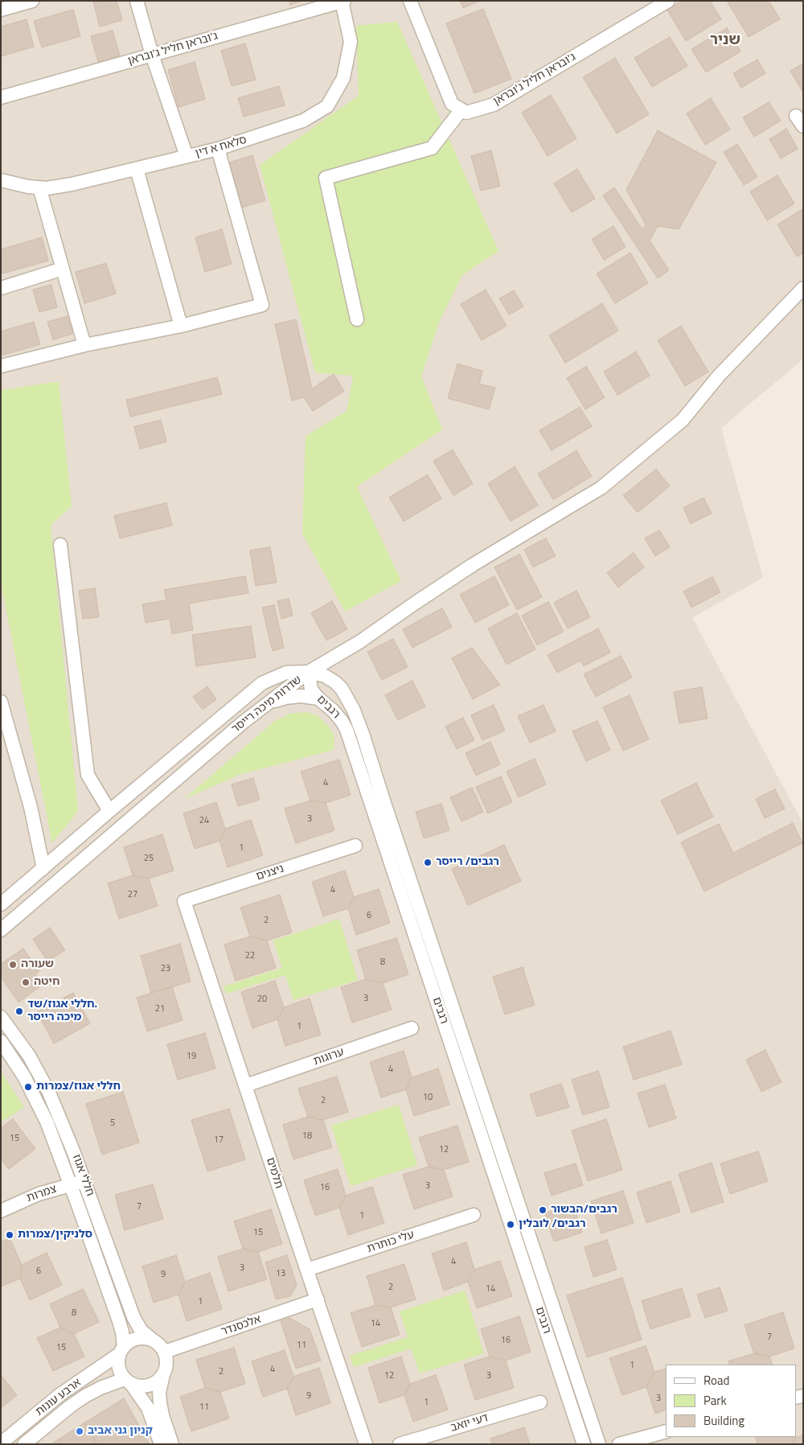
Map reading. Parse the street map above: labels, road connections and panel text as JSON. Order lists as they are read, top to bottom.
{
  "streets": {
    "street": [
      "ג'ובראן חליל ג'ובראן",
      "סלאח א דין",
      "שדרות מיכה רייסר",
      "רגבים",
      "ניצנים",
      "ערוגות",
      "תלמים",
      "חללי אגוז",
      "צמרות",
      "עלי כותרת",
      "אלכסנדר",
      "ארבע עונות",
      "דעי יואב"
    ]
  },
  "crossings": [
    ["ג'ובראן חליל ג'ובראן", "סלאח א דין"],
    ["שדרות מיכה רייסר", "רגבים"],
    ["ניצנים", "תלמים"],
    ["ערוגות", "תלמים"],
    ["תלמים", "עלי כותרת"],
    ["תלמים", "אלכסנדר"],
    ["חללי אגוז", "צמרות"],
    ["חללי אגוז", "אלכסנדר"],
    ["חללי אגוז", "ארבע עונות"],
    ["אלכסנדר", "ארבע עונות"]
  ],
  "districts": ["שניר"],
  "places": [
    "רגבים/ רייסר",
    "שעורה",
    "חיטה",
    "חללי אגוז/שד. מיכה רייסר",
    "חללי אגוז/צמרות",
    "רגבים/הבשור",
    "רגבים/ לובלין",
    "סלניקין/צמרות",
    "קניון גני אביב"
  ],
  "house_numbers": [
    "4",
    "3",
    "24",
    "1",
    "25",
    "4",
    "27",
    "6",
    "2",
    "22",
    "8",
    "23",
    "3",
    "20",
    "21",
    "1",
    "19",
    "4",
    "10",
    "2",
    "5",
    "18",
    "15",
    "17",
    "12",
    "3",
    "16",
    "7",
    "1",
    "15",
    "4",
    "3",
    "6",
    "13",
    "9",
    "2",
    "14",
    "1",
    "8",
    "14",
    "7",
    "16",
    "11",
    "15",
    "1",
    "4",
    "2",
    "12",
    "3",
    "9",
    "3",
    "1",
    "11"
  ],
  "legend": ["Road", "Park", "Building"]
}
